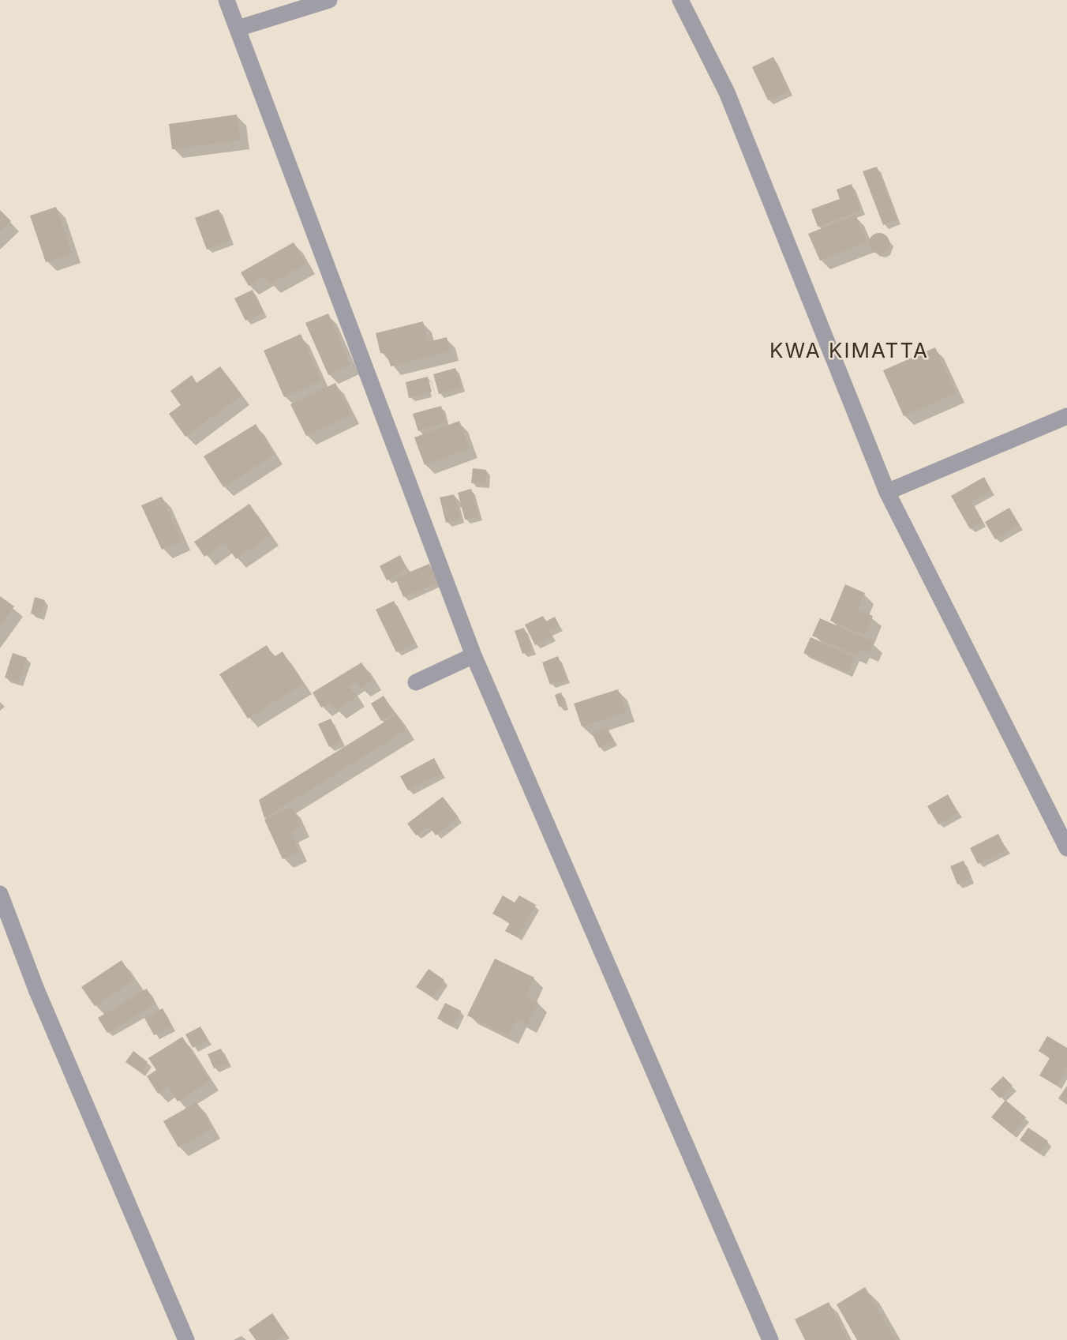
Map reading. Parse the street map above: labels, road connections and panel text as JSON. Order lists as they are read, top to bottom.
{
  "districts": ["KWA KIMATTA"]
}
